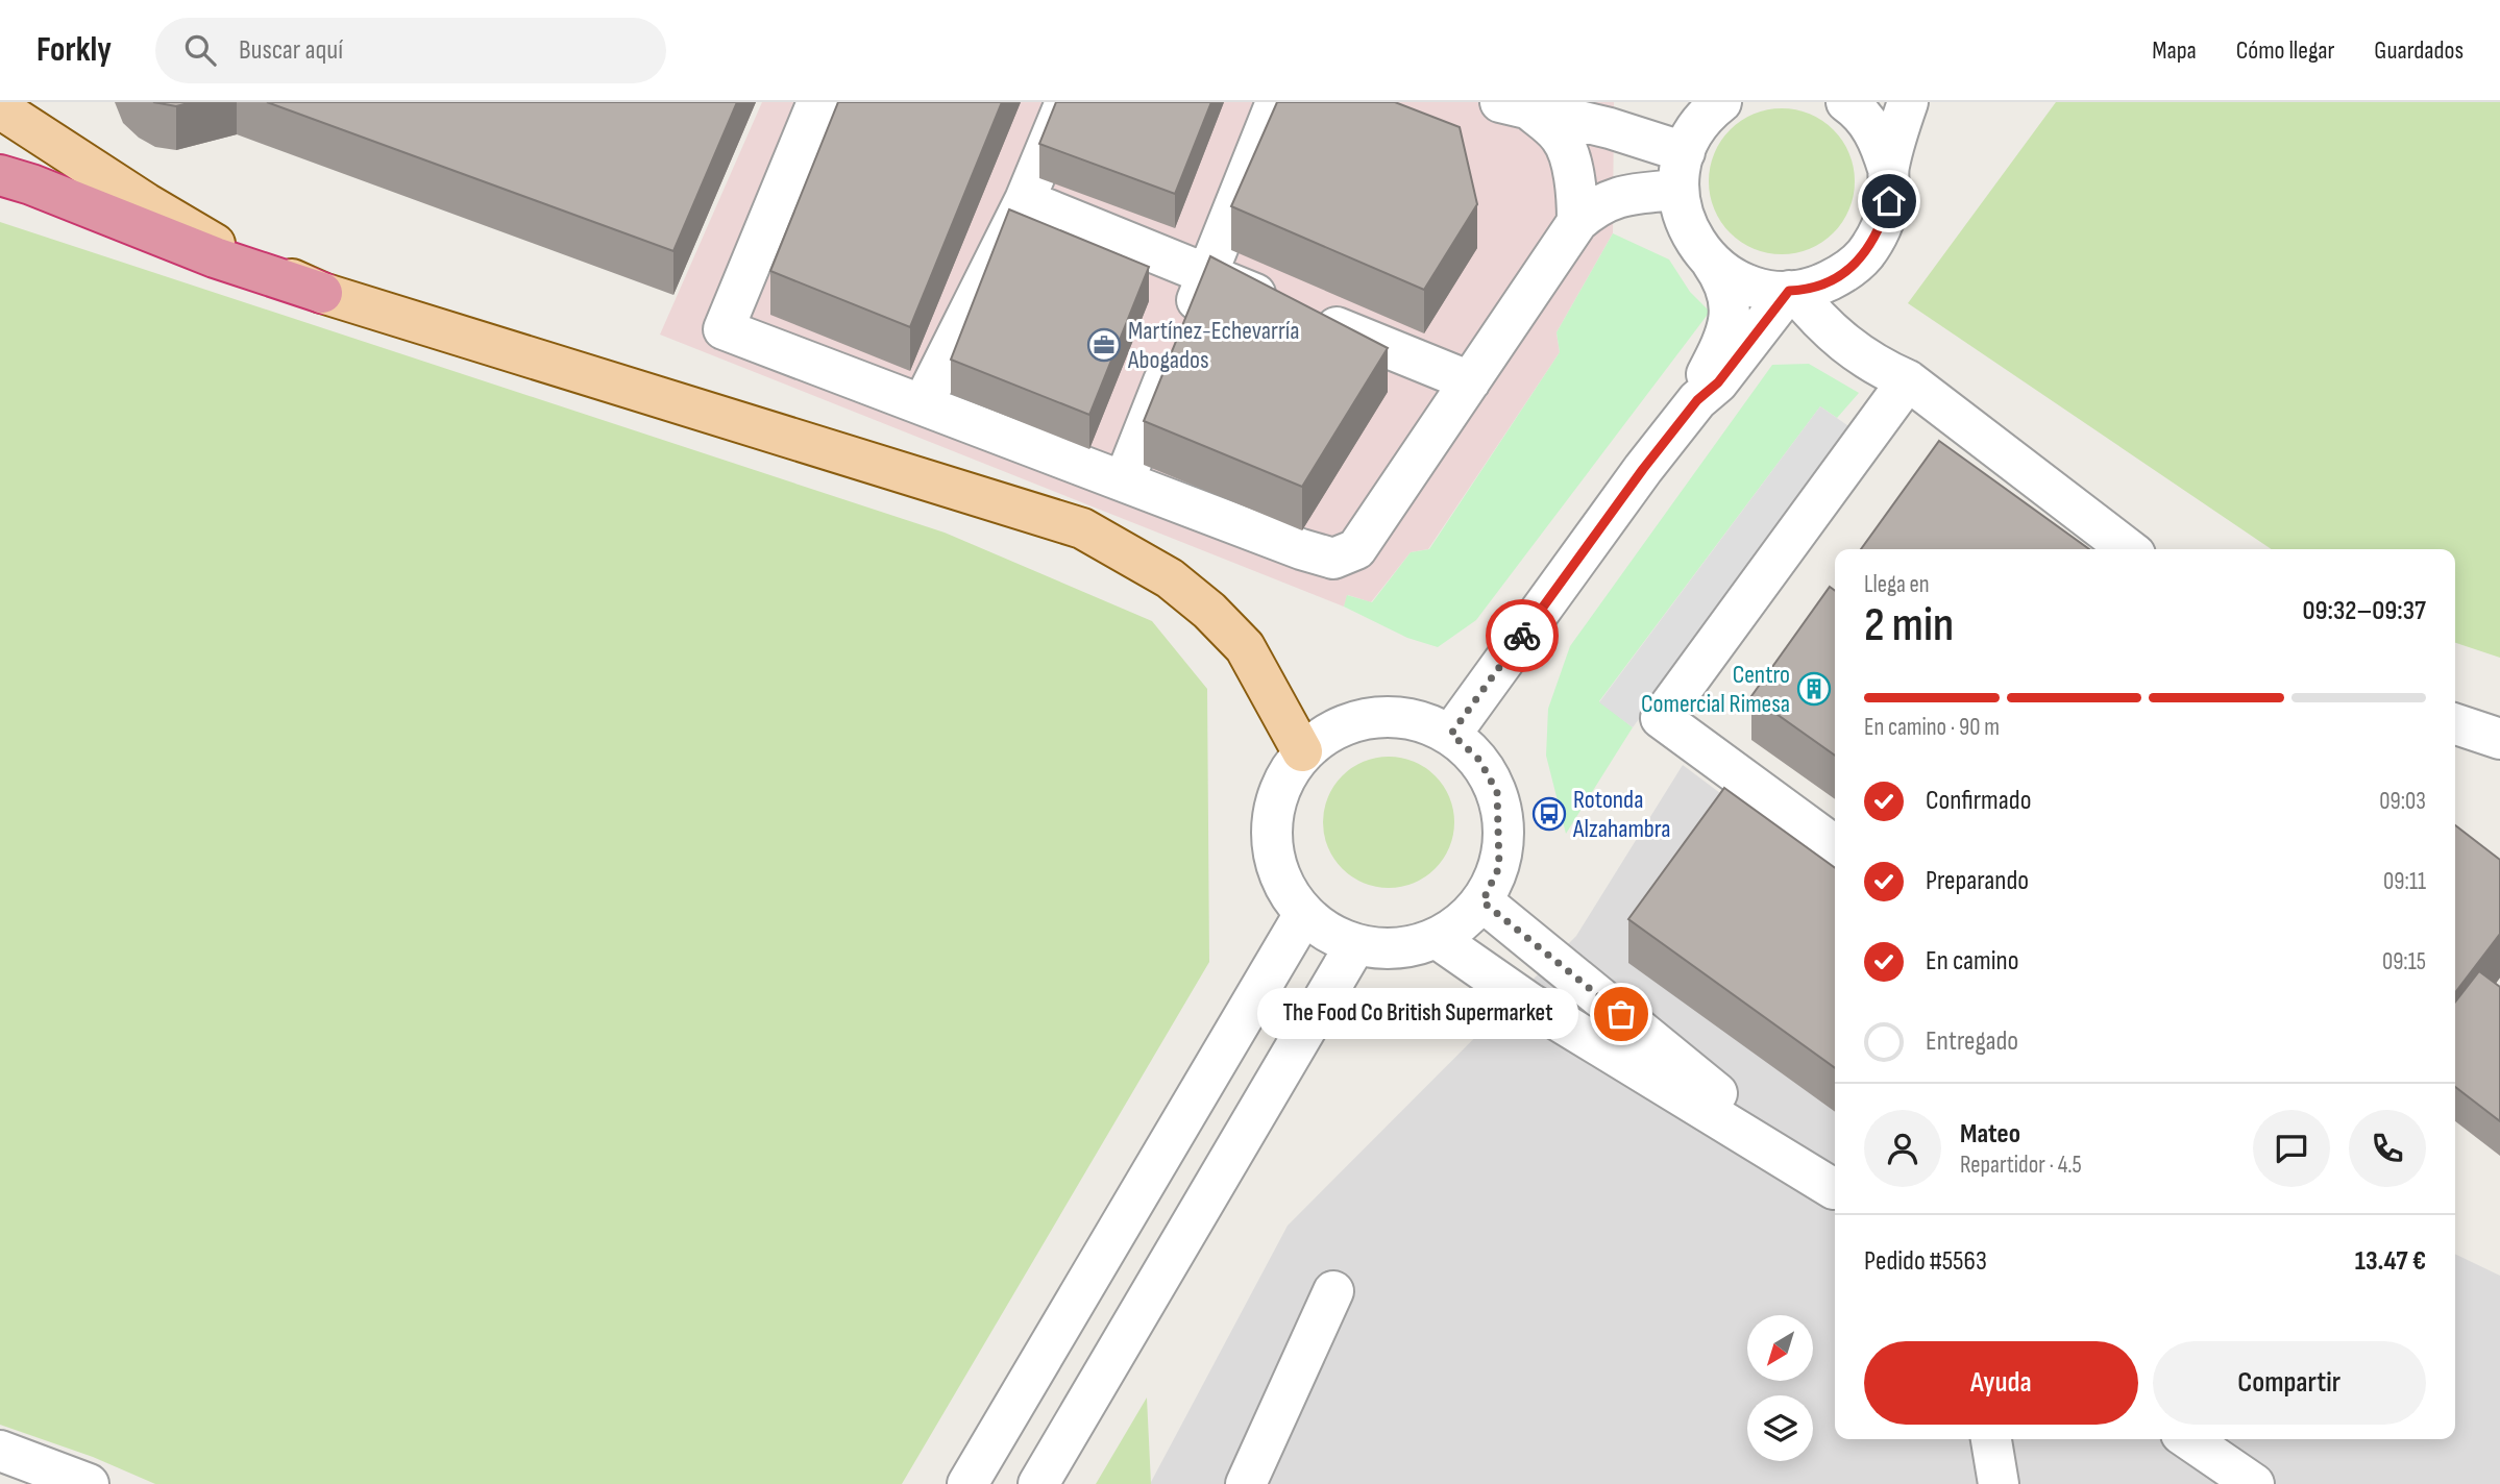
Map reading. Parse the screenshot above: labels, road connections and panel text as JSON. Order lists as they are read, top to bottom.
{
  "places": {
    "office": ["Martínez-Echevarría Abogados"],
    "building": ["Centro Comercial Rimesa"],
    "bus stop": ["Rotonda Alzahambra"],
    "other": ["The Food Co British Supermarket"]
  },
  "north": "bottom left",
  "page": {
    "header": "Forkly",
    "search": "Buscar aquí",
    "nav": ["Mapa", "Cómo llegar", "Guardados"],
    "heading": ["2 min", "Llega en", "09:32–09:37"],
    "panel": [
      "Mateo",
      "Repartidor · 4.5",
      "Pedido #5563",
      "13.47 €"
    ],
    "bar": "En camino · 90 m",
    "list": [
      ["Confirmado", "09:03"],
      ["Preparando", "09:11"],
      ["En camino", "09:15"],
      "Entregado"
    ],
    "bubble": "The Food Co British Supermarket",
    "buttons": ["Ayuda", "Compartir"]
  }
}
